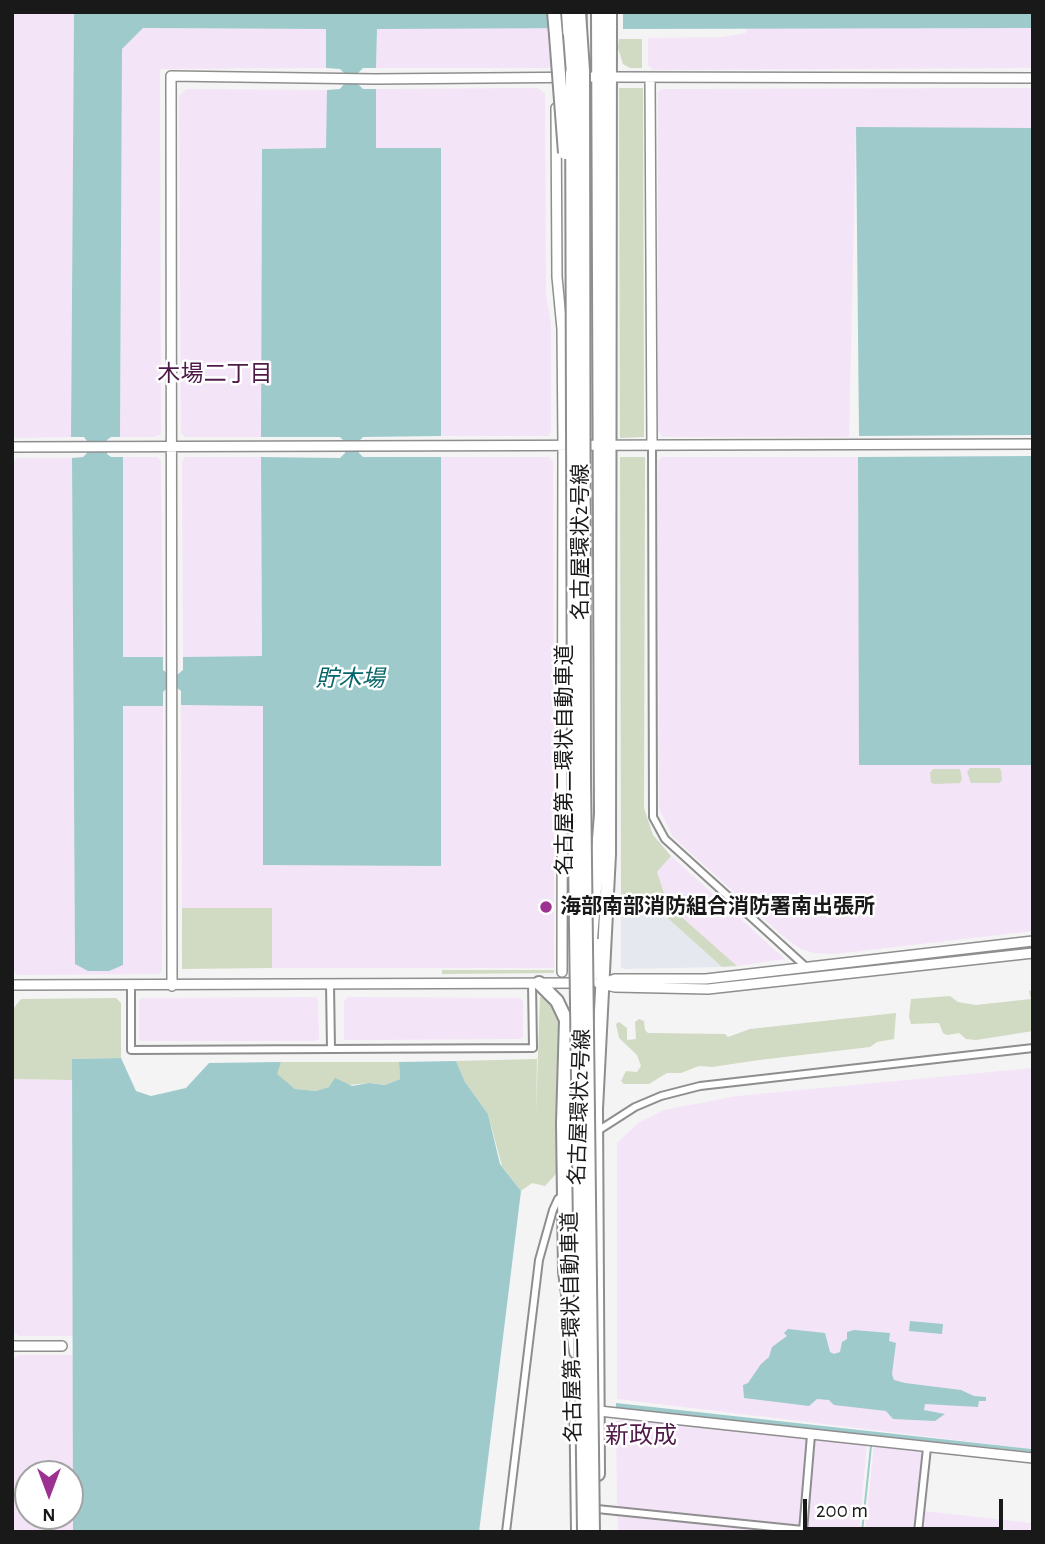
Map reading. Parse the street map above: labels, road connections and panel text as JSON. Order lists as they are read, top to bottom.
{
  "streets": {
    "highway": ["名古屋環状2号線", "名古屋第二環状自動車道"]
  },
  "crossings": [
    ["名古屋環状2号線", "名古屋第二環状自動車道"]
  ],
  "districts": ["木場二丁目", "新政成"],
  "water": ["貯木場"],
  "places": ["海部南部消防組合消防署南出張所"],
  "scale_bar": "200 m",
  "north": "bottom"
}
